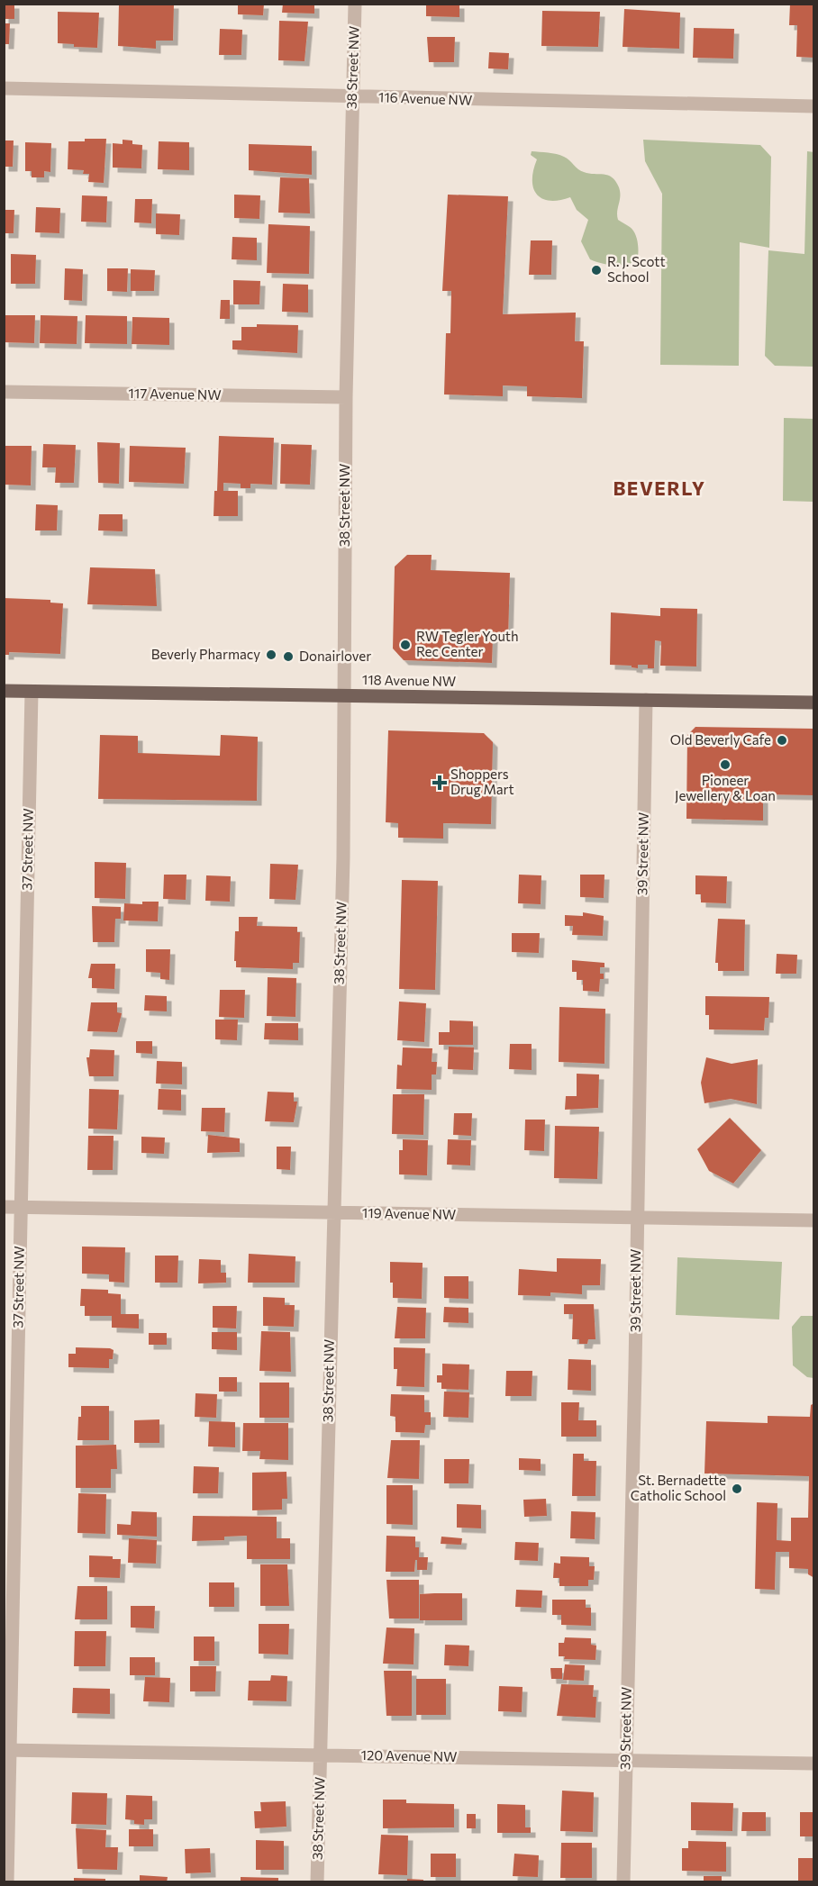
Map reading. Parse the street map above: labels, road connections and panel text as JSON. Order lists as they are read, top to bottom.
{
  "streets": {
    "main road": ["118 Avenue NW"],
    "street": [
      "38 Street NW",
      "116 Avenue NW",
      "117 Avenue NW",
      "37 Street NW",
      "39 Street NW",
      "119 Avenue NW",
      "120 Avenue NW"
    ]
  },
  "crossings": [
    ["38 Street NW", "116 Avenue NW"],
    ["38 Street NW", "117 Avenue NW"],
    ["38 Street NW", "118 Avenue NW"],
    ["38 Street NW", "119 Avenue NW"],
    ["38 Street NW", "120 Avenue NW"],
    ["118 Avenue NW", "37 Street NW"],
    ["118 Avenue NW", "39 Street NW"],
    ["37 Street NW", "119 Avenue NW"],
    ["37 Street NW", "120 Avenue NW"],
    ["39 Street NW", "119 Avenue NW"],
    ["39 Street NW", "120 Avenue NW"]
  ],
  "districts": ["BEVERLY"],
  "places": {
    "other": [
      "R. J. Scott School",
      "RW Tegler Youth Rec Center",
      "Beverly Pharmacy",
      "Donairlover",
      "Old Beverly Cafe",
      "Pioneer Jewellery & Loan",
      "St. Bernadette Catholic School"
    ],
    "health": ["Shoppers Drug Mart"]
  }
}
